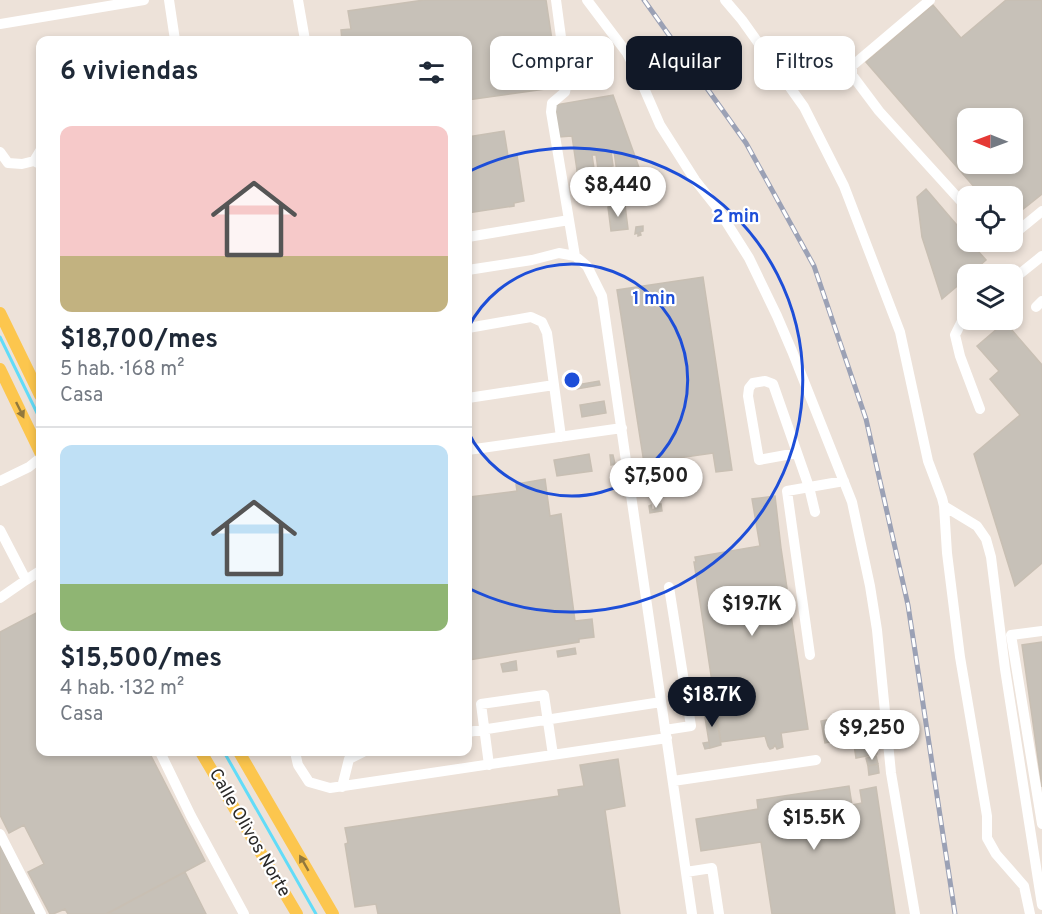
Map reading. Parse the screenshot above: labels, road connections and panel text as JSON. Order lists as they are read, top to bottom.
{
  "streets": {
    "main road": ["Calle Olivos Norte"]
  },
  "north": "left",
  "page": {
    "chip": ["Comprar", "Alquilar", "Filtros"],
    "heading": "6 viviendas",
    "list": [
      {
        "name": "$18,700/mes",
        "note": "5 hab. · 168 m² · Casa"
      },
      {
        "name": "$15,500/mes",
        "note": "4 hab. · 132 m² · Casa"
      }
    ],
    "price": [
      "$8,440",
      "$7,500",
      "$19.7K",
      "$18.7K",
      "$9,250",
      "$15.5K"
    ]
  },
  "rings": ["2 min", "1 min"]
}
